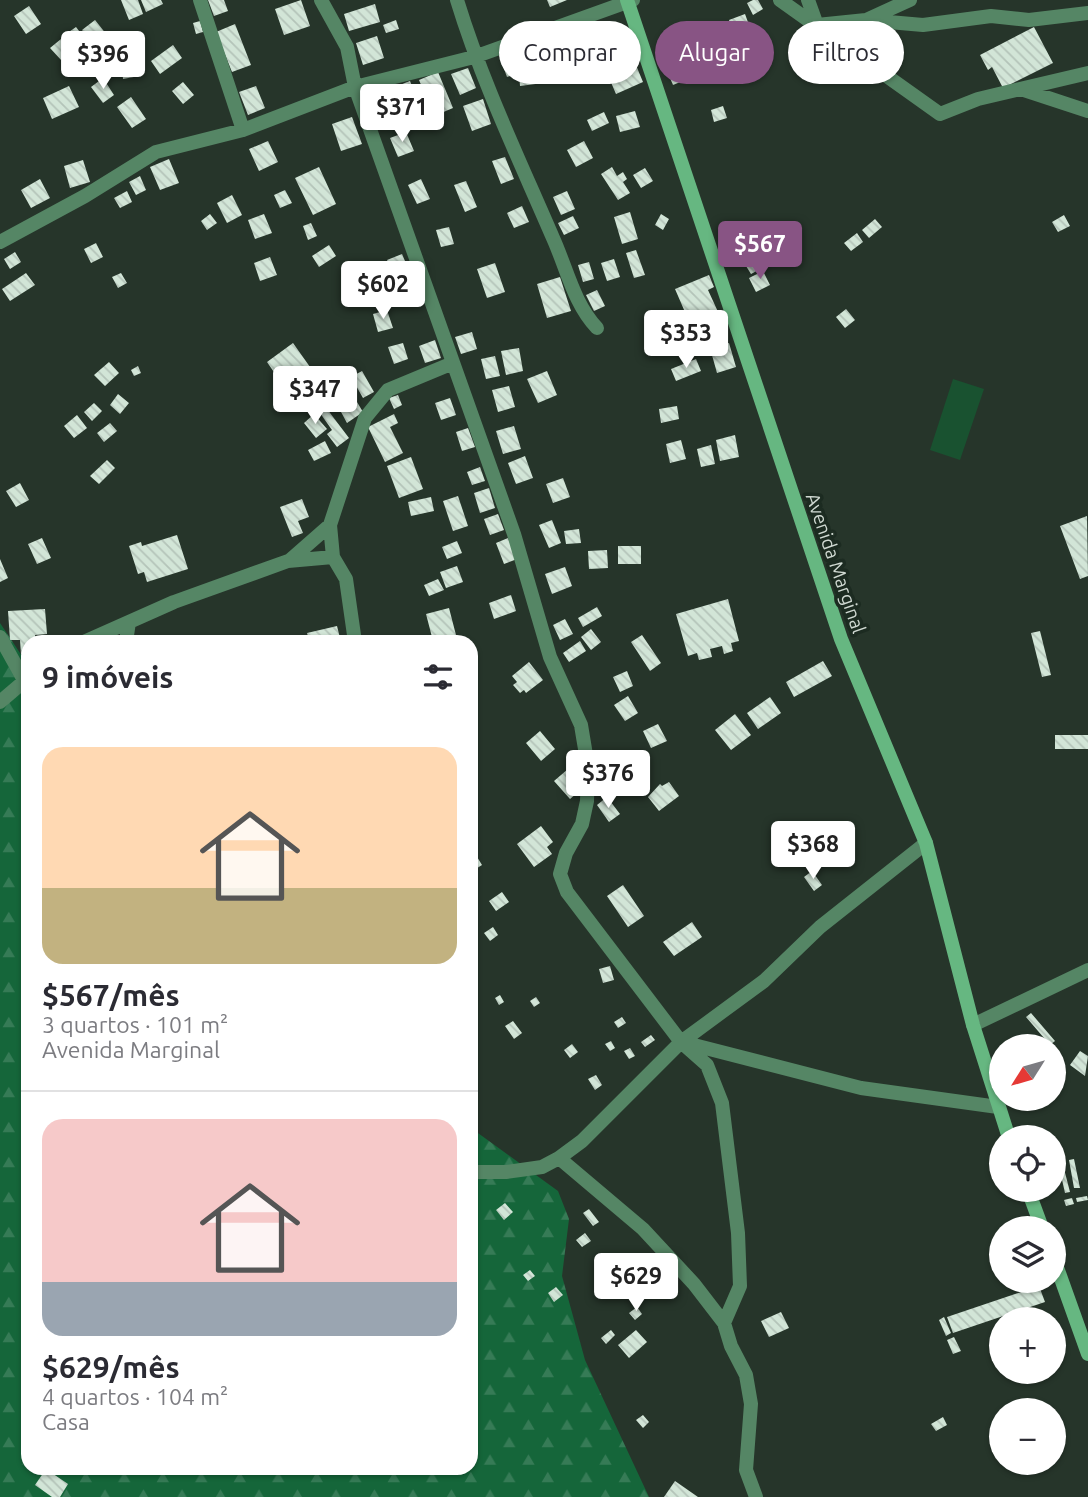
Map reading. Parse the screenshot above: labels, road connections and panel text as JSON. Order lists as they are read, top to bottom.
{
  "streets": {
    "street": ["Avenida Marginal"]
  },
  "north": "bottom left",
  "page": {
    "chip": ["Comprar", "Alugar", "Filtros"],
    "price": [
      "$396",
      "$371",
      "$567",
      "$602",
      "$353",
      "$347",
      "$376",
      "$368",
      "$629"
    ],
    "heading": "9 imóveis",
    "list": [
      {
        "name": "$567/mês",
        "note": "3 quartos · 101 m² · Avenida Marginal"
      },
      {
        "name": "$629/mês",
        "note": "4 quartos · 104 m² · Casa"
      }
    ],
    "map_buttons": ["+", "−"]
  }
}
